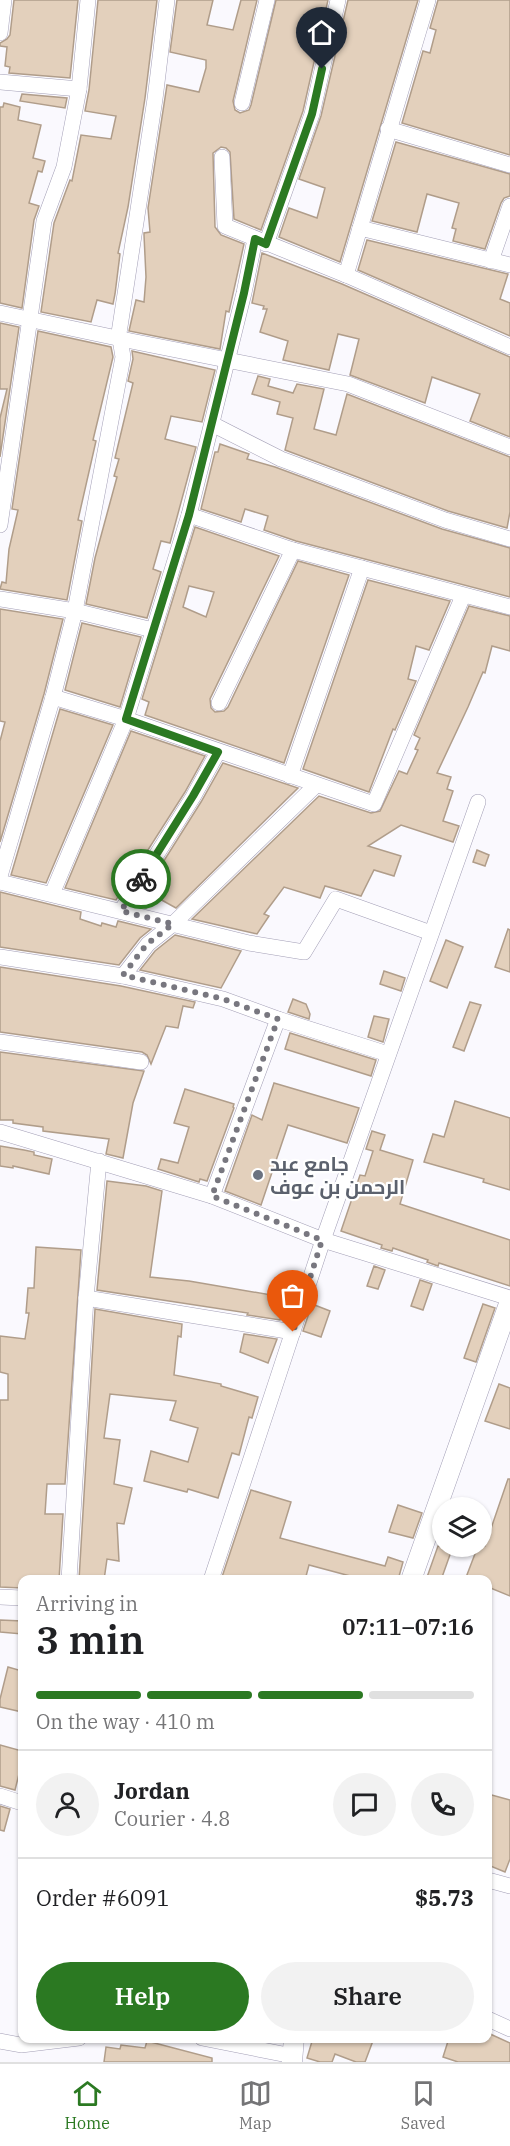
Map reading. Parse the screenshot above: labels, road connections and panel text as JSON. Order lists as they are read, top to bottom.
{
  "places": ["جامع عبد الرحمن بن عوف"],
  "page": {
    "heading": ["3 min", "Arriving in", "07:11–07:16"],
    "panel": [
      "Jordan",
      "Courier · 4.8",
      "Order #6091",
      "$5.73"
    ],
    "bar": "On the way · 410 m",
    "buttons": ["Help", "Share"],
    "tabs": ["Home", "Map", "Saved"]
  }
}
